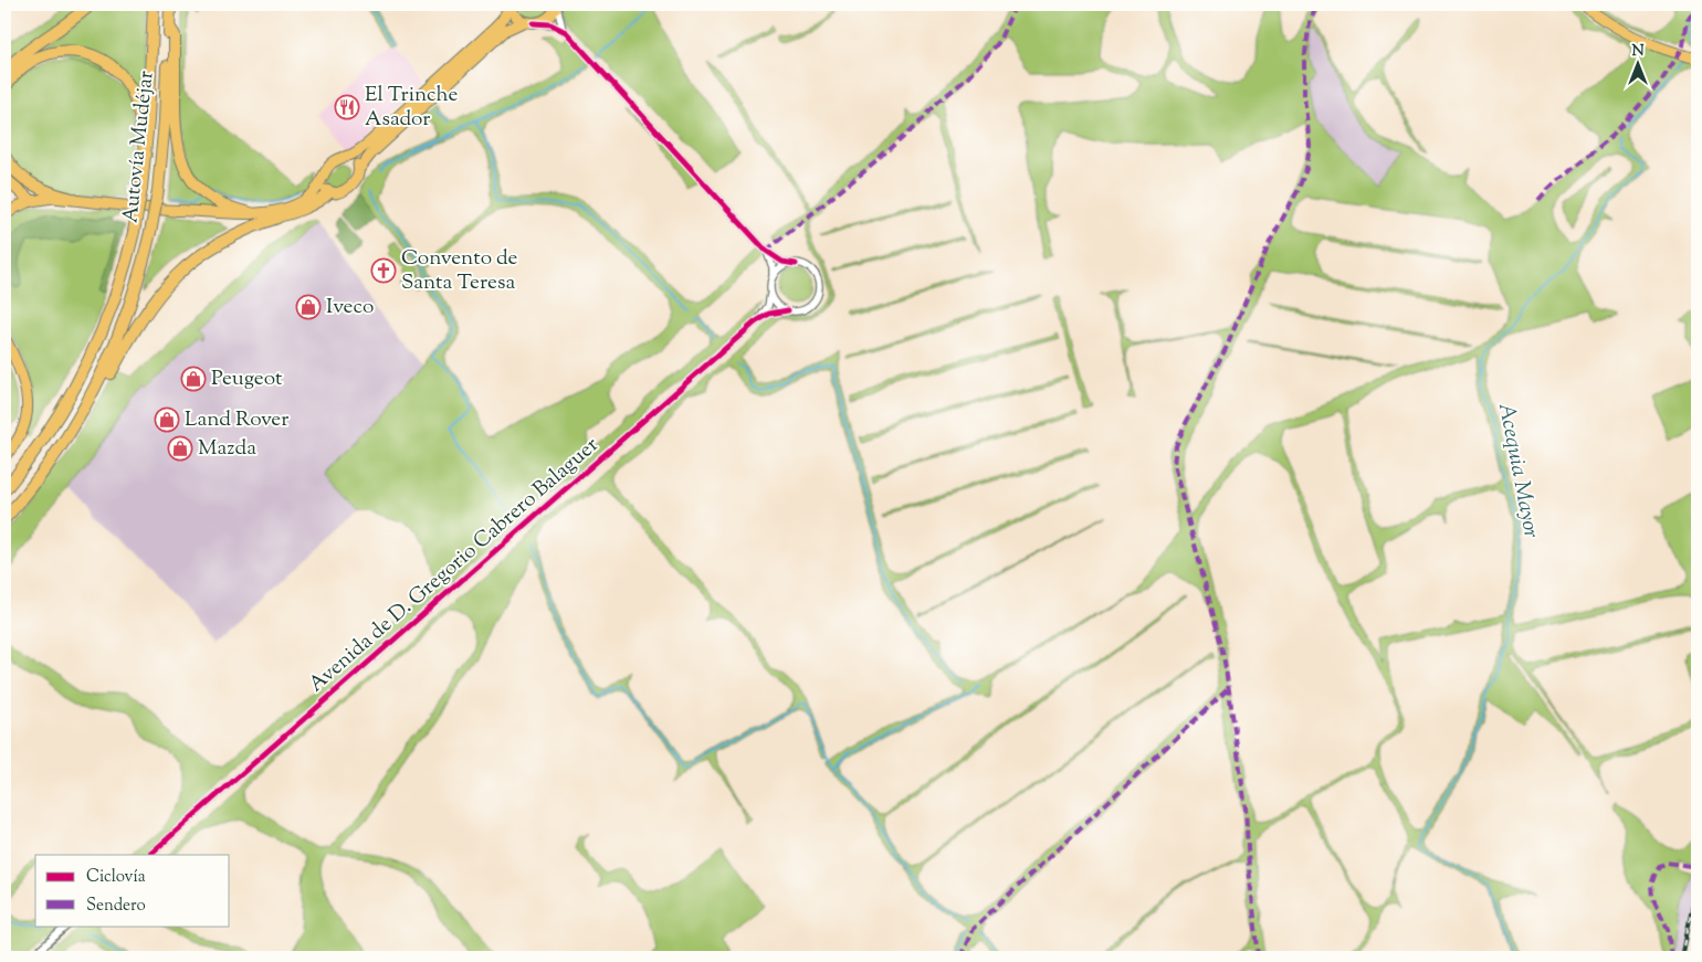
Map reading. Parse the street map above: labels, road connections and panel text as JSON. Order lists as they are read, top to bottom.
{
  "streets": {
    "highway": ["Autovía Mudéjar"],
    "street": ["Avenida de D. Gregorio Cabrero Balaguer"]
  },
  "water": ["Acequia Mayor"],
  "places": {
    "restaurant": ["El Trinche Asador"],
    "church": ["Convento de Santa Teresa"],
    "shop": [
      "Iveco",
      "Peugeot",
      "Land Rover",
      "Mazda"
    ]
  },
  "legend": ["Ciclovía", "Sendero"],
  "north": "top"
}
